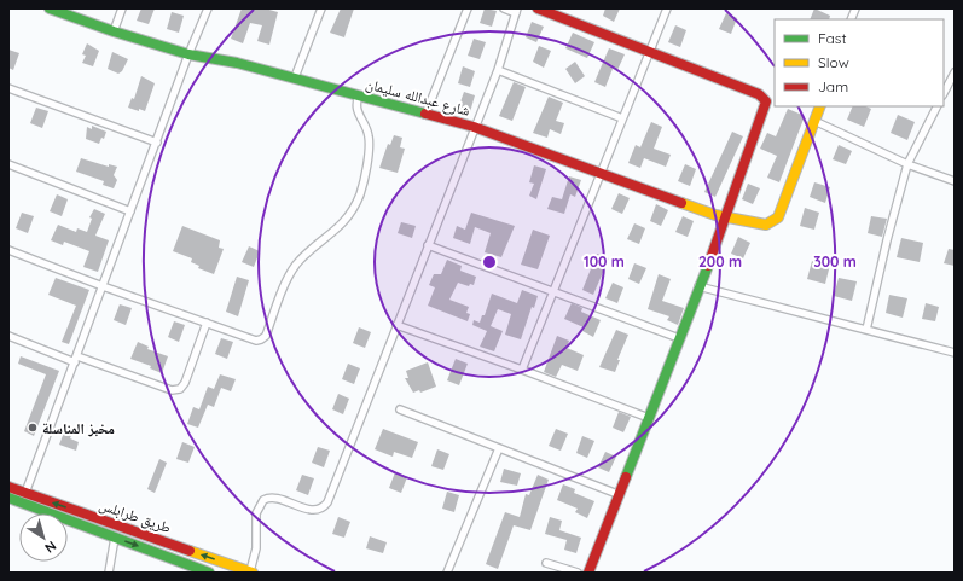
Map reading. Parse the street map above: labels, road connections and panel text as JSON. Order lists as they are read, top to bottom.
{
  "streets": {
    "main road": ["شارع عبدالله سليمان", "طريق طرابلس"]
  },
  "places": ["مخبز المناسلة"],
  "legend": ["Fast", "Slow", "Jam"],
  "north": "bottom right",
  "rings": ["100 m", "200 m", "300 m"]
}
